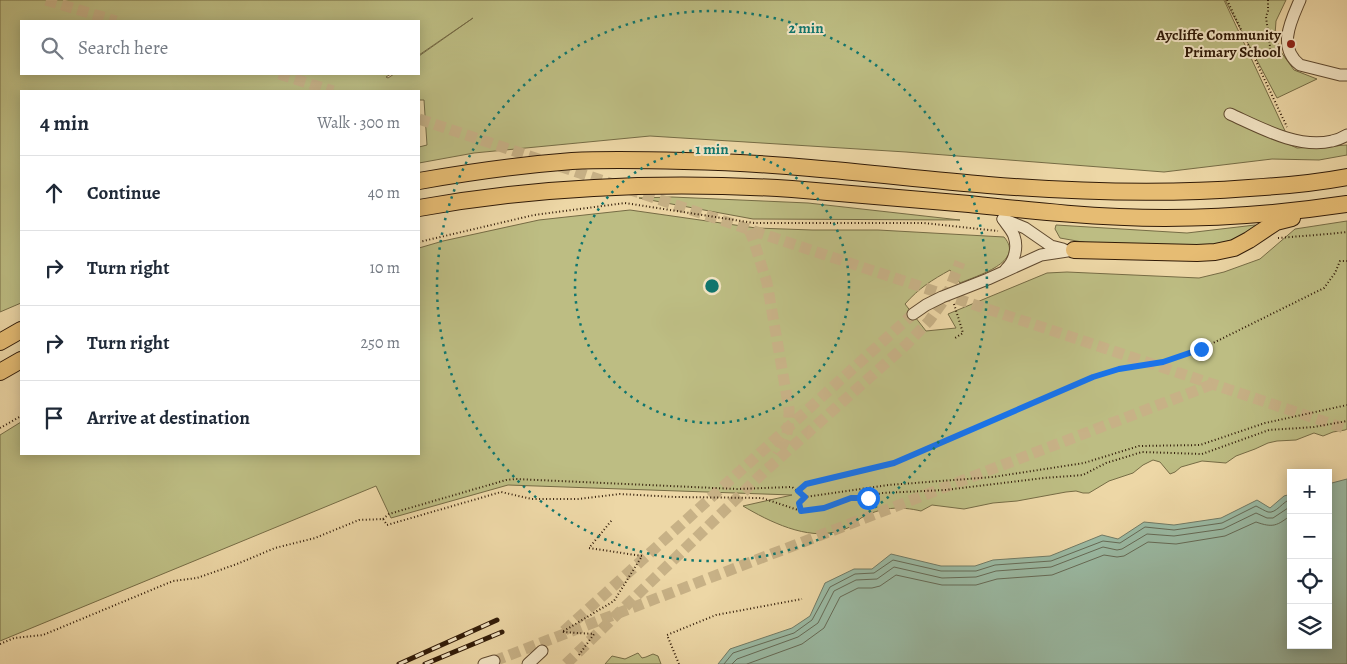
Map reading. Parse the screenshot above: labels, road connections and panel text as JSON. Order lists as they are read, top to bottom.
{
  "places": ["Aycliffe Community Primary School"],
  "page": {
    "search": "Search here",
    "heading": ["4 min", "Walk · 300 m"],
    "list": [
      ["Continue", "40 m"],
      ["Turn right", "10 m"],
      ["Turn right", "250 m"],
      "Arrive at destination"
    ],
    "map_buttons": ["+", "−"]
  },
  "rings": ["2 min", "1 min"]
}
